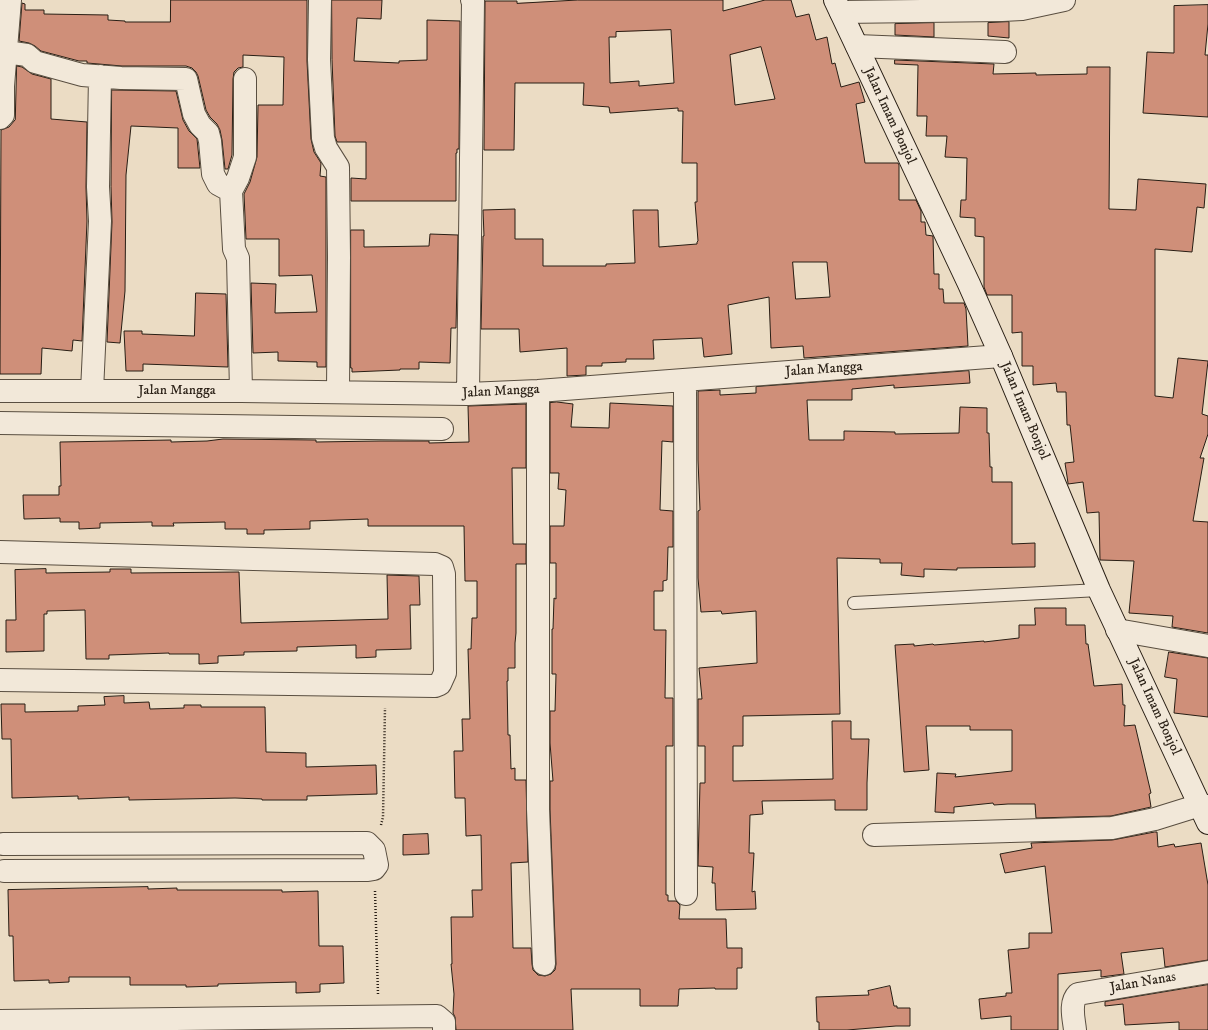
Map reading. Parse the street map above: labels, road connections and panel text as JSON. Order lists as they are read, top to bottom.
{
  "streets": {
    "street": ["Jalan Imam Bonjol", "Jalan Mangga", "Jalan Nanas"]
  },
  "crossings": [
    ["Jalan Imam Bonjol", "Jalan Mangga"]
  ]
}
